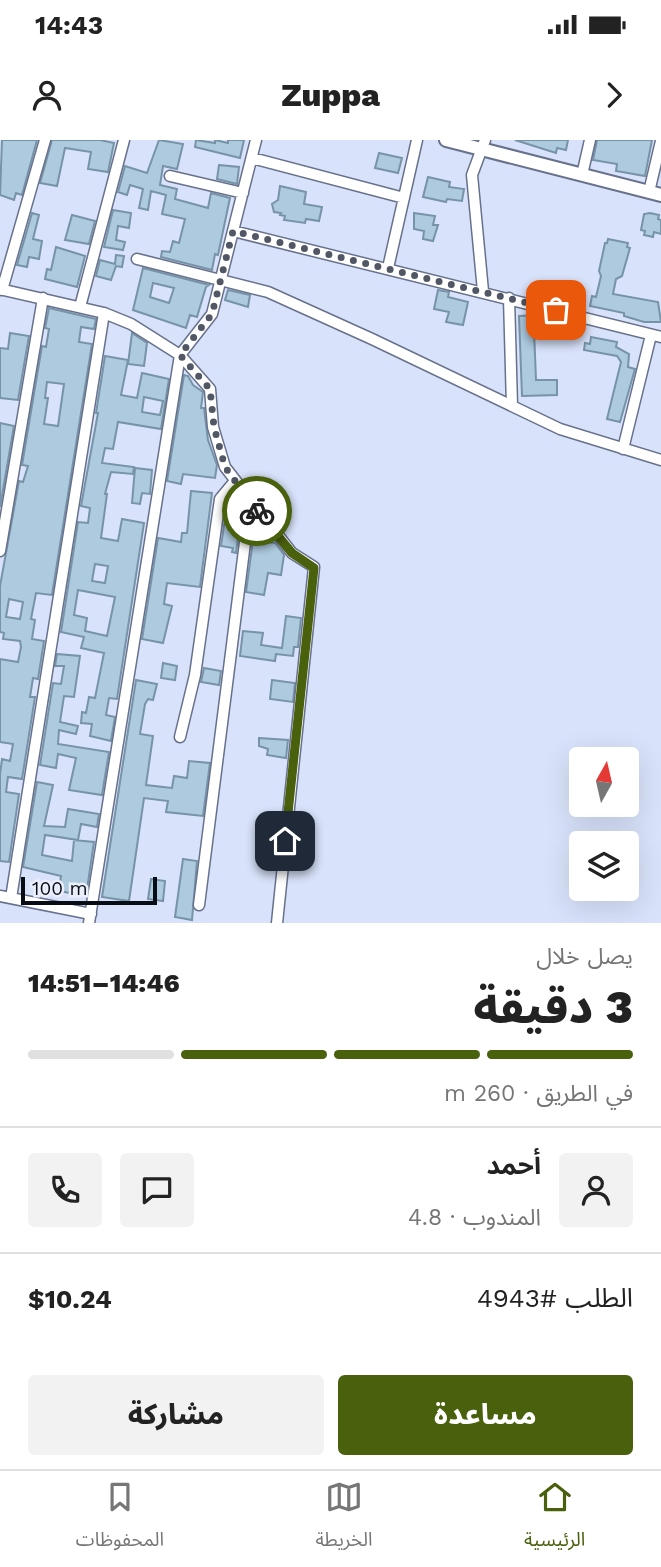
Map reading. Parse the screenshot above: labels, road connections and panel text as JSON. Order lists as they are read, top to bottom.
{
  "scale_bar": "100 m",
  "north": "top",
  "page": {
    "status": "14:43",
    "header": "Zuppa",
    "scale": "100 m",
    "heading": ["3 دقيقة", "يصل خلال", "14:46–14:51"],
    "panel": [
      "أحمد",
      "المندوب · 4.8",
      "الطلب #4943",
      "$10.24"
    ],
    "bar": "في الطريق · 260 m",
    "buttons": ["مساعدة", "مشاركة"],
    "tabs": ["الرئيسية", "الخريطة", "المحفوظات"]
  }
}
